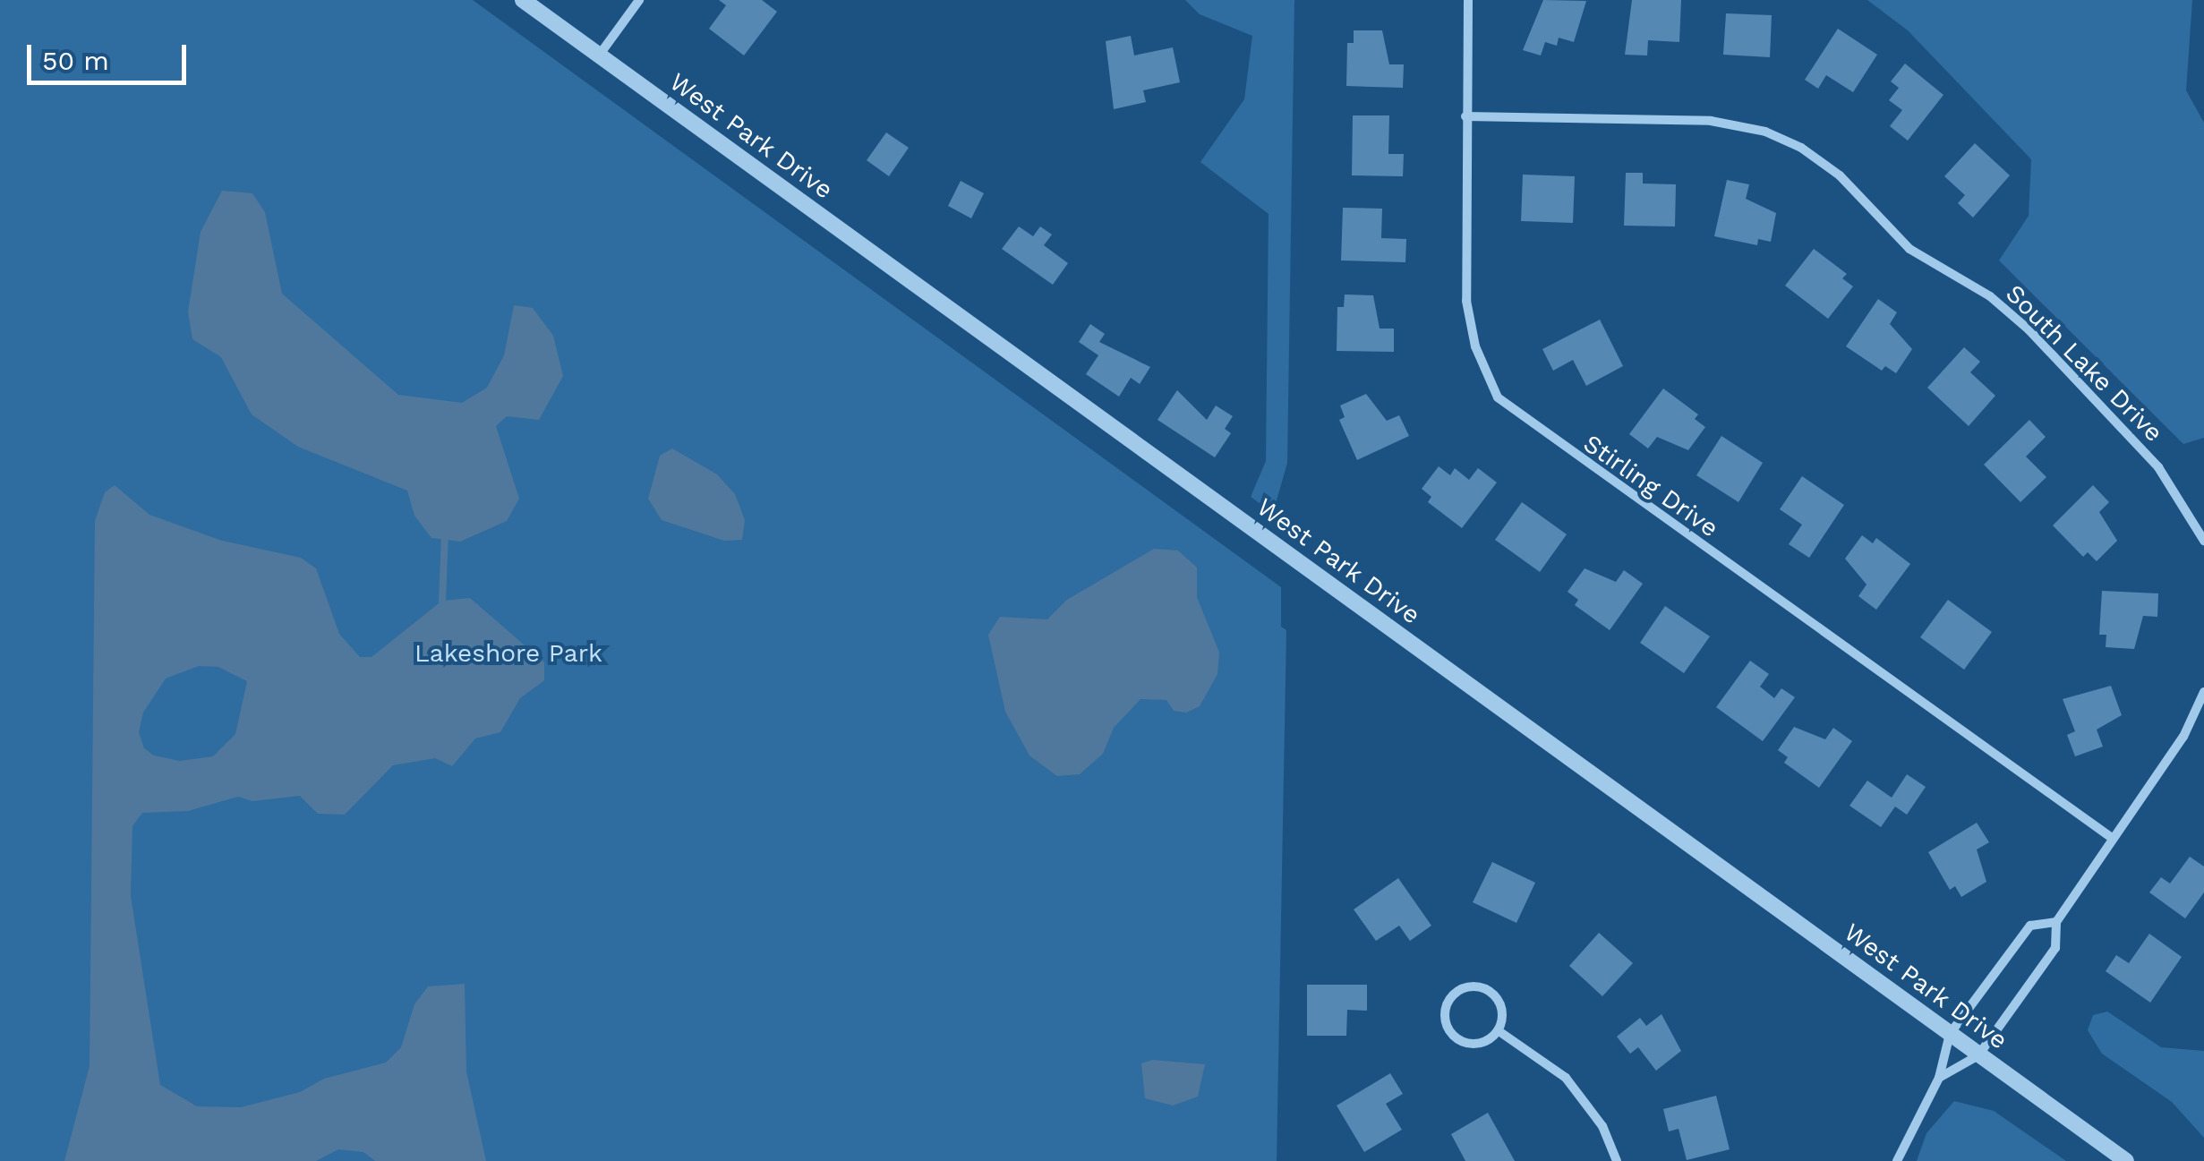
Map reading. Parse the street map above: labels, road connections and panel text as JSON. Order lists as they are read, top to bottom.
{
  "streets": {
    "street": ["West Park Drive", "South Lake Drive", "Stirling Drive"]
  },
  "crossings": [
    ["South Lake Drive", "Stirling Drive"]
  ],
  "parks": ["Lakeshore Park"],
  "scale_bar": "50 m"
}
